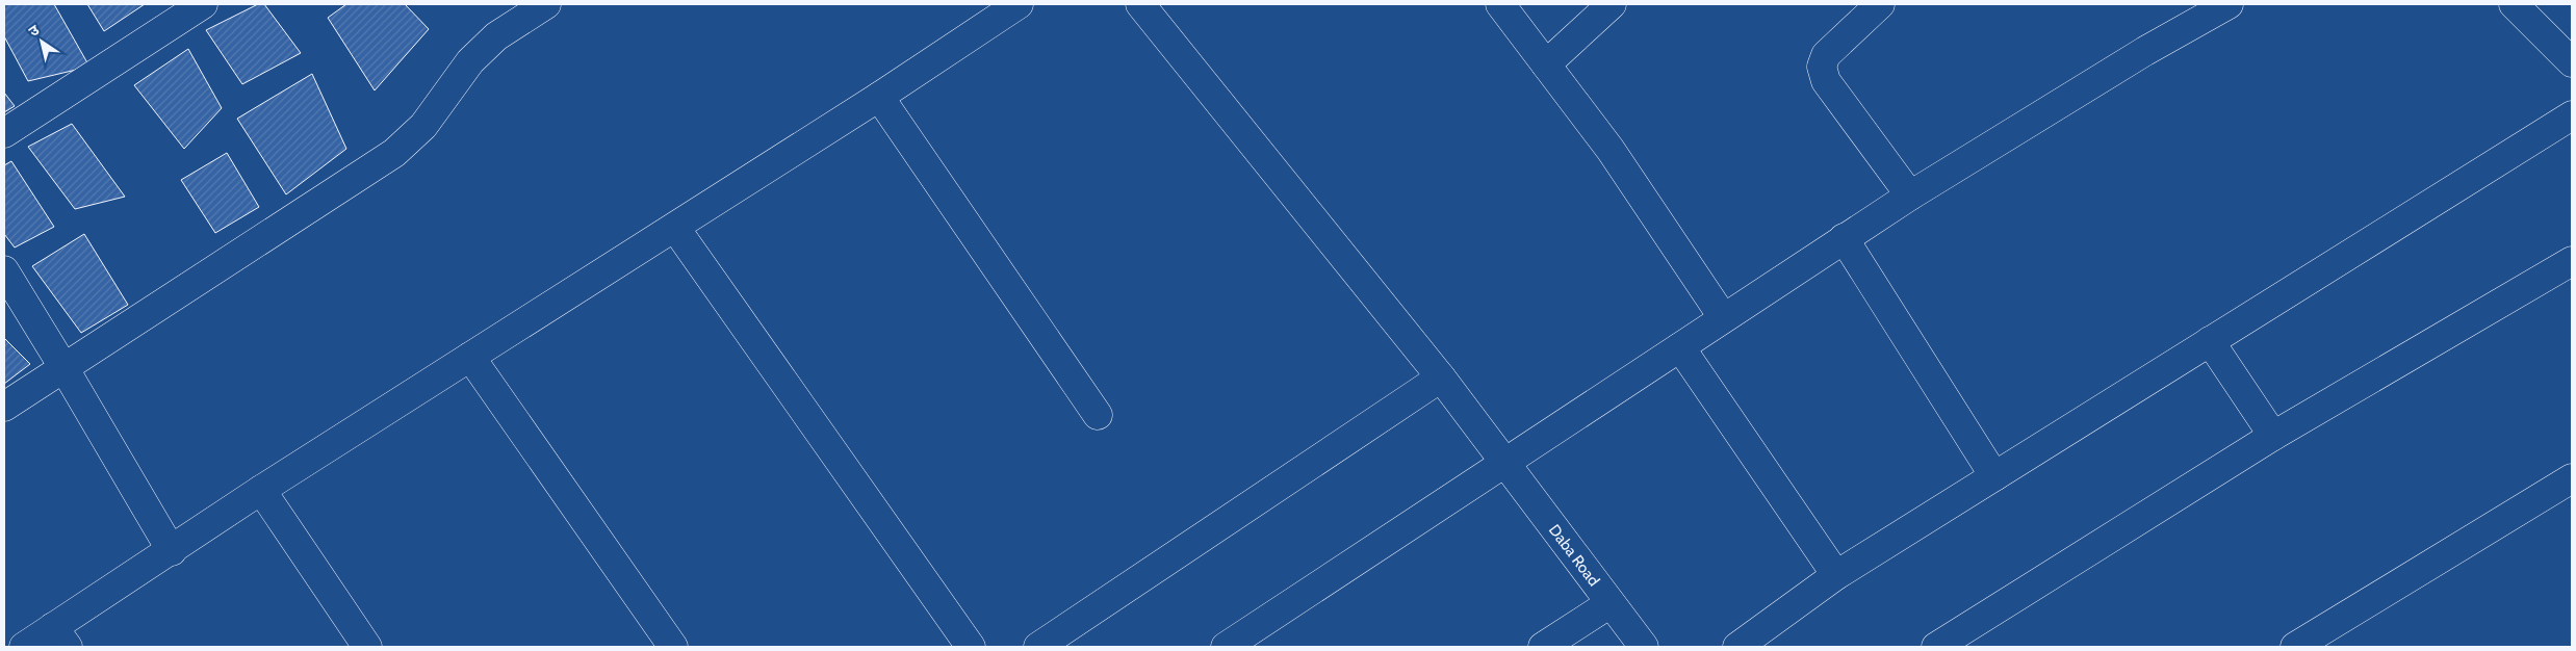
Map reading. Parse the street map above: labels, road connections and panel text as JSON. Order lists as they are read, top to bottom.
{
  "streets": {
    "street": ["Daba Road"]
  },
  "north": "top left"
}
